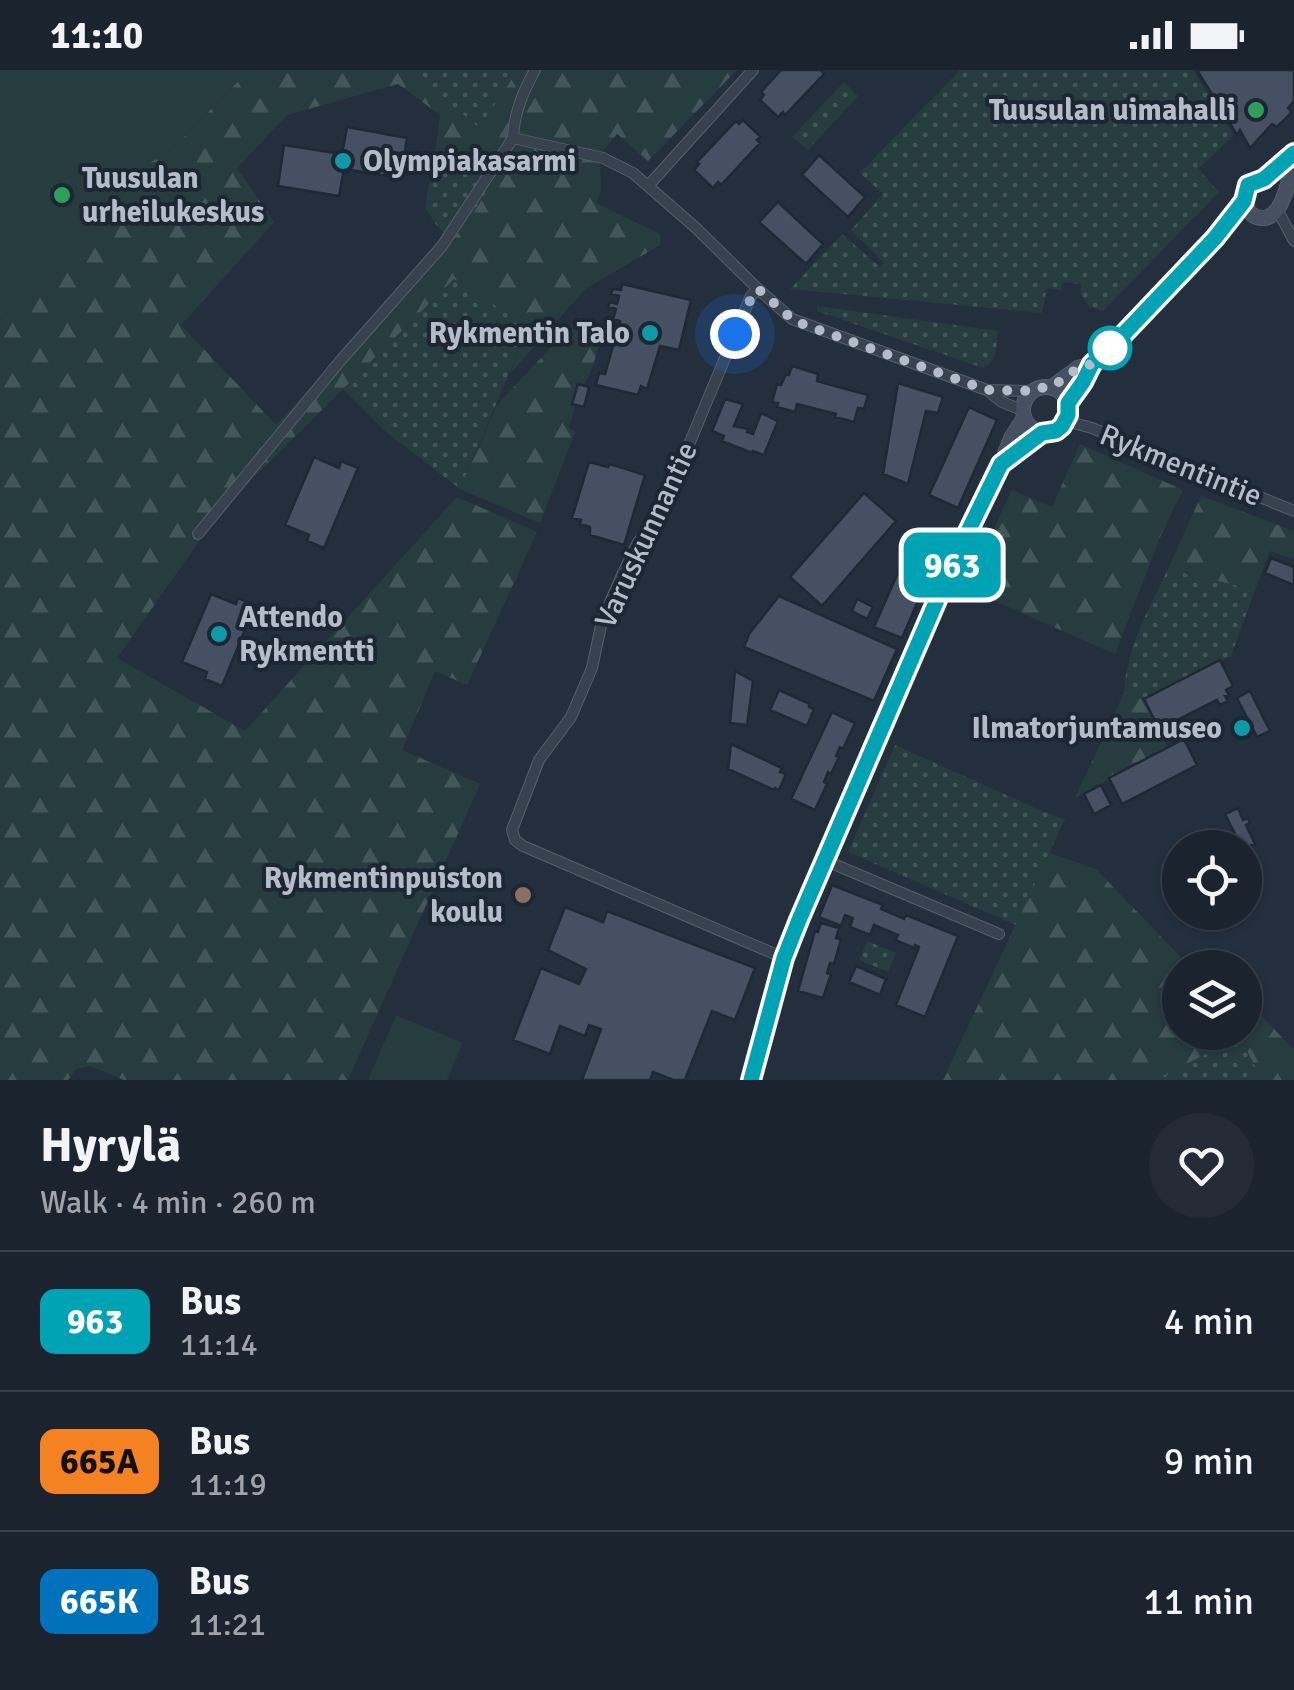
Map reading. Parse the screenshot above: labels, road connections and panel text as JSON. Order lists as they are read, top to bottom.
{
  "streets": {
    "street": ["Rykmentintie", "Varuskunnantie"]
  },
  "places": [
    "Tuusulan uimahalli",
    "Olympiakasarmi",
    "Tuusulan urheilukeskus",
    "Rykmentin Talo",
    "Attendo Rykmentti",
    "Ilmatorjuntamuseo",
    "Rykmentinpuiston koulu"
  ],
  "lines": ["bus line 963"],
  "page": {
    "status": "11:10",
    "on_map": "963",
    "heading": ["Hyrylä", "Walk · 4 min · 260 m"],
    "list": [
      {
        "mark": "963",
        "name": "Bus",
        "note": "11:14",
        "value": "4 min"
      },
      {
        "mark": "665A",
        "name": "Bus",
        "note": "11:19",
        "value": "9 min"
      },
      {
        "mark": "665K",
        "name": "Bus",
        "note": "11:21",
        "value": "11 min"
      }
    ]
  }
}
